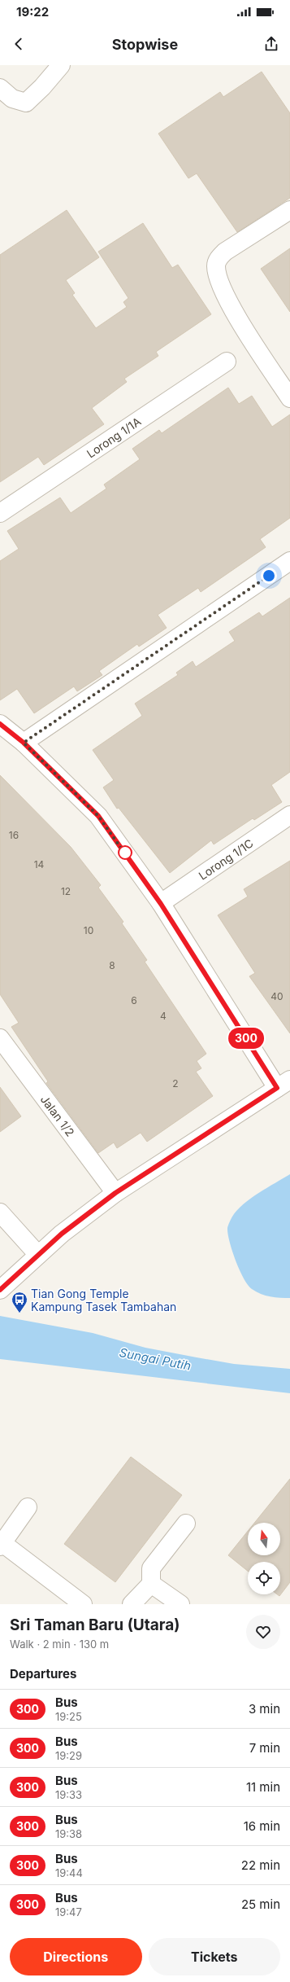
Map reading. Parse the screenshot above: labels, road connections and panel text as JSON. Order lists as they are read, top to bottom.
{
  "streets": {
    "street": ["Lorong 1/1A", "Lorong 1/1C", "Jalan 1/2"]
  },
  "water": ["Sungai Putih"],
  "places": {
    "bus stop": ["Tian Gong Temple Kampung Tasek Tambahan"]
  },
  "lines": ["bus line 300"],
  "house_numbers": [
    "16",
    "14",
    "12",
    "10",
    "8",
    "40",
    "6",
    "4",
    "2"
  ],
  "north": "top",
  "page": {
    "status": "19:22",
    "header": "Stopwise",
    "on_map": "300",
    "heading": [
      ["Sri Taman Baru (Utara)", "Walk · 2 min · 130 m"],
      "Departures"
    ],
    "list": [
      {
        "mark": "300",
        "name": "Bus",
        "note": "19:25",
        "value": "3 min"
      },
      {
        "mark": "300",
        "name": "Bus",
        "note": "19:29",
        "value": "7 min"
      },
      {
        "mark": "300",
        "name": "Bus",
        "note": "19:33",
        "value": "11 min"
      },
      {
        "mark": "300",
        "name": "Bus",
        "note": "19:38",
        "value": "16 min"
      },
      {
        "mark": "300",
        "name": "Bus",
        "note": "19:44",
        "value": "22 min"
      },
      {
        "mark": "300",
        "name": "Bus",
        "note": "19:47",
        "value": "25 min"
      }
    ],
    "buttons": ["Directions", "Tickets"]
  }
}
